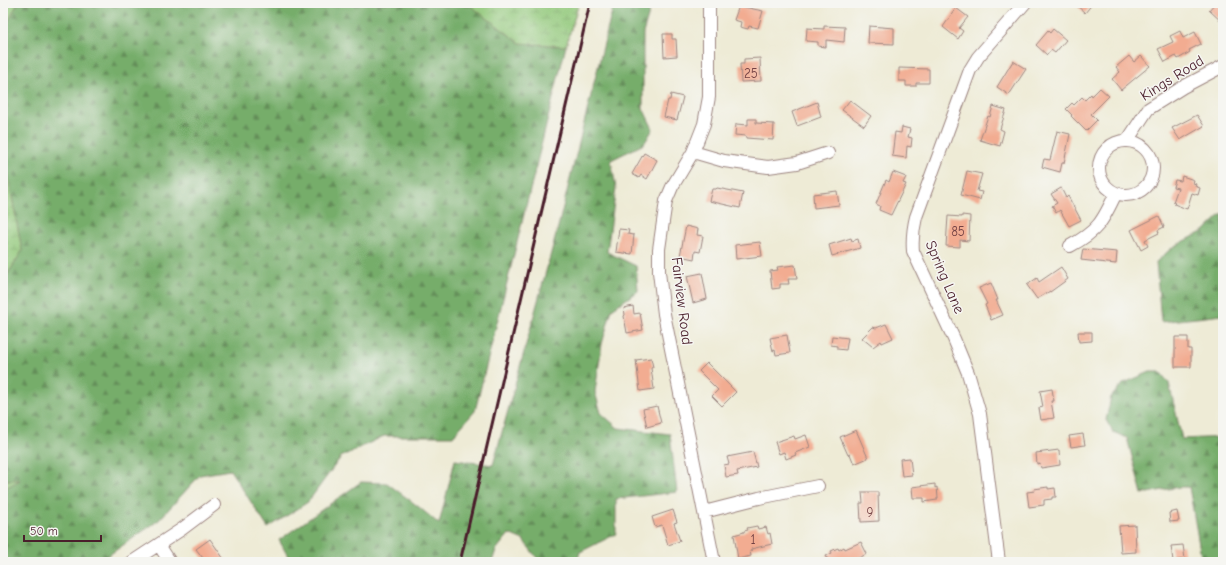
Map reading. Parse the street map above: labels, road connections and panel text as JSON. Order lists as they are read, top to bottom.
{
  "streets": {
    "street": ["Kings Road", "Spring Lane", "Fairview Road"]
  },
  "house_numbers": [
    "25",
    "85",
    "9",
    "1"
  ],
  "scale_bar": "50 m"
}
